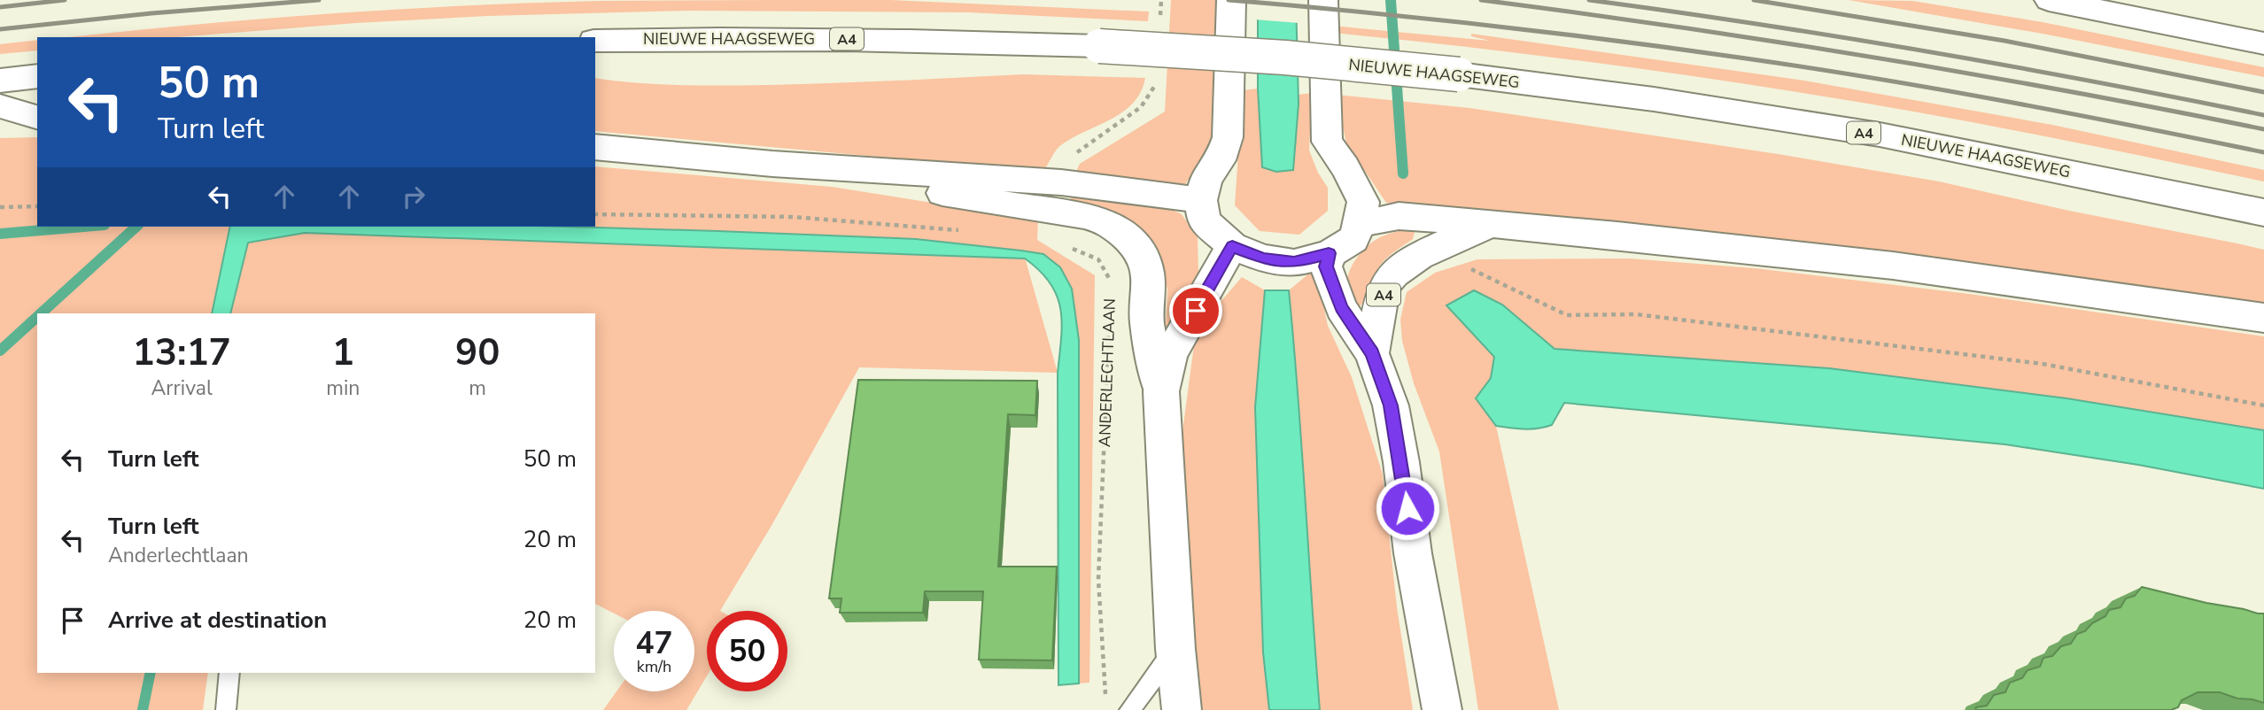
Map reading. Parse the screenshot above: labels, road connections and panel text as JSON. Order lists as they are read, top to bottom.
{
  "streets": {
    "main road": ["NIEUWE HAAGSEWEG", "A4"],
    "path": ["ANDERLECHTLAAN"]
  },
  "page": {
    "turn": ["50 m", "Turn left"],
    "eta": [
      "13:17",
      "Arrival",
      "1",
      "min",
      "90",
      "m"
    ],
    "list": [
      {
        "name": "Turn left",
        "value": "50 m"
      },
      {
        "name": "Turn left",
        "note": "Anderlechtlaan",
        "value": "20 m"
      },
      {
        "name": "Arrive at destination",
        "value": "20 m"
      }
    ],
    "speed": "47 km/h",
    "limit": "50"
  }
}
